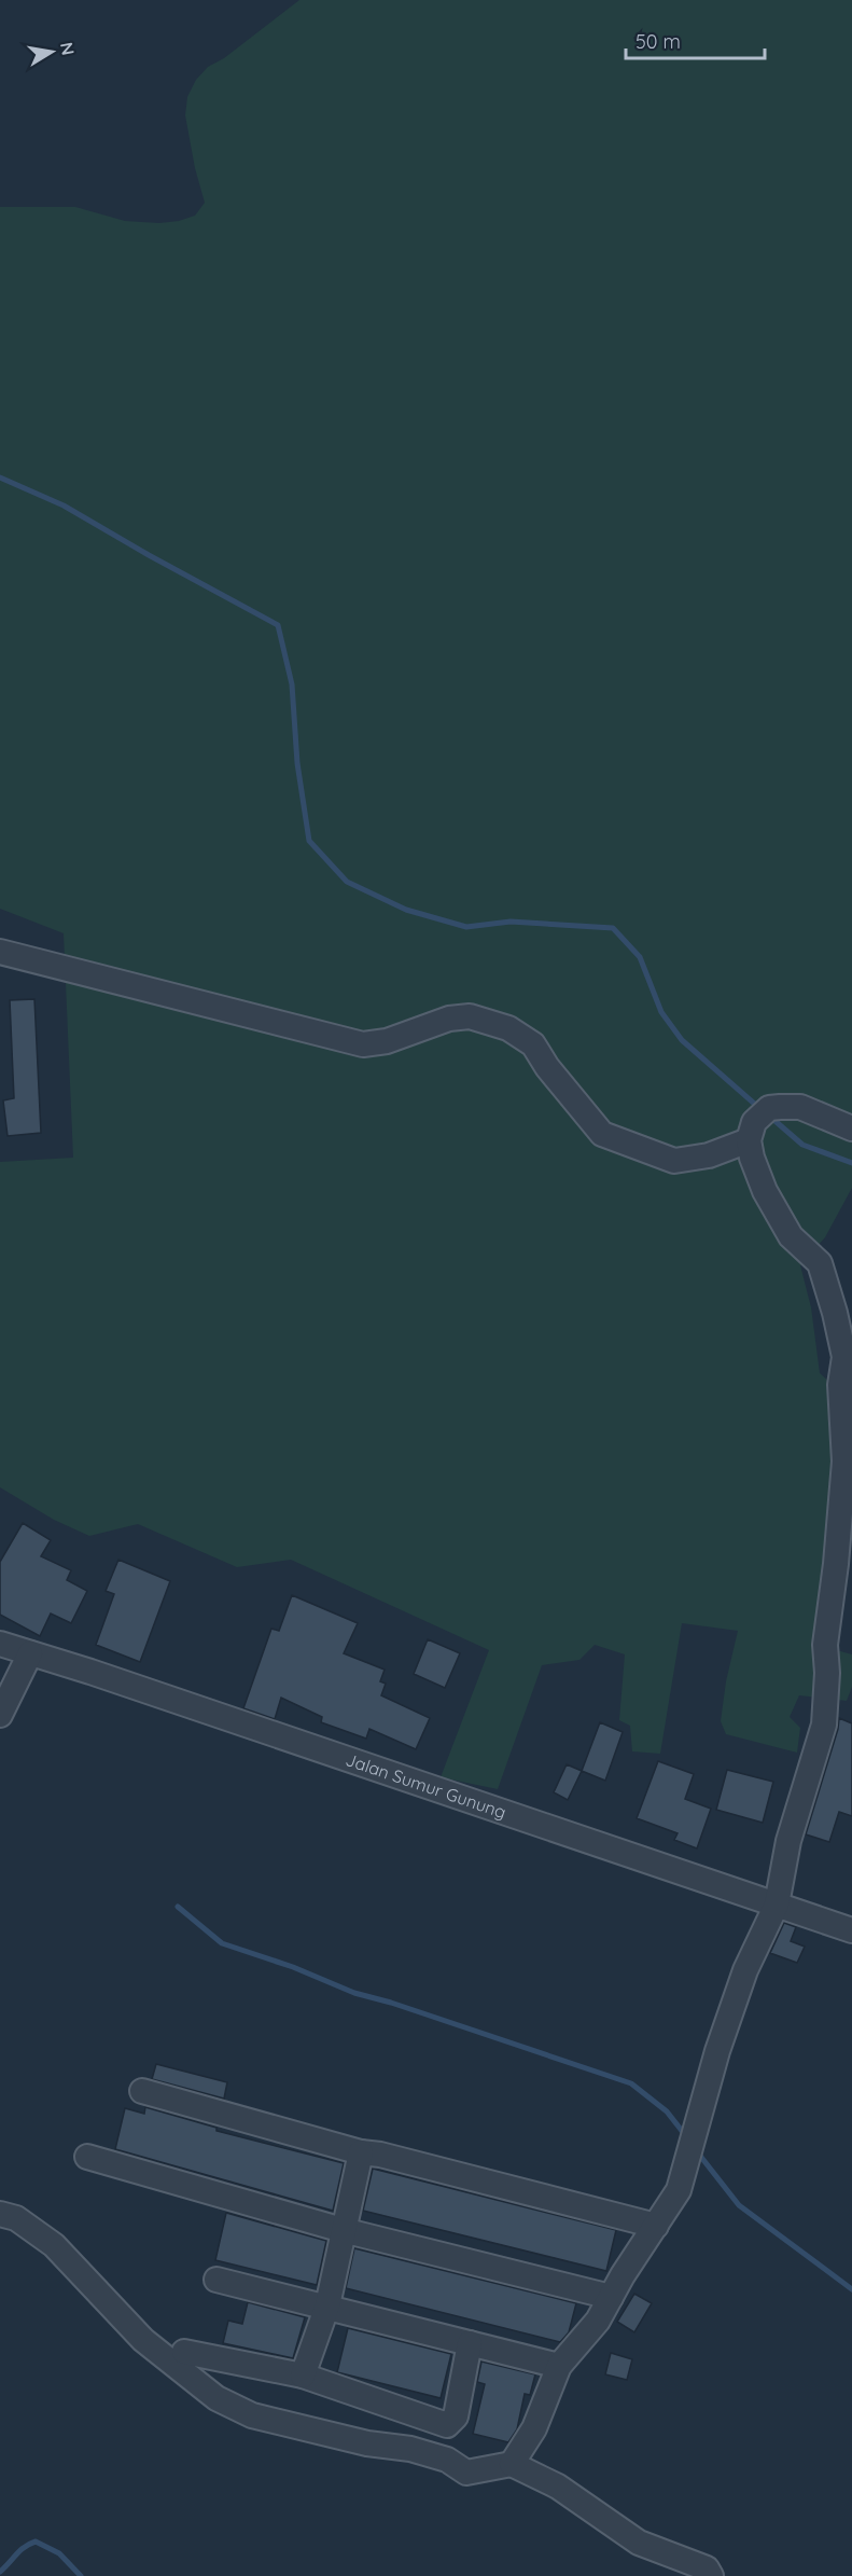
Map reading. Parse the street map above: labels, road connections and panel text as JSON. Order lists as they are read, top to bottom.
{
  "streets": {
    "street": ["Jalan Sumur Gunung"]
  },
  "scale_bar": "50 m",
  "north": "right"
}
